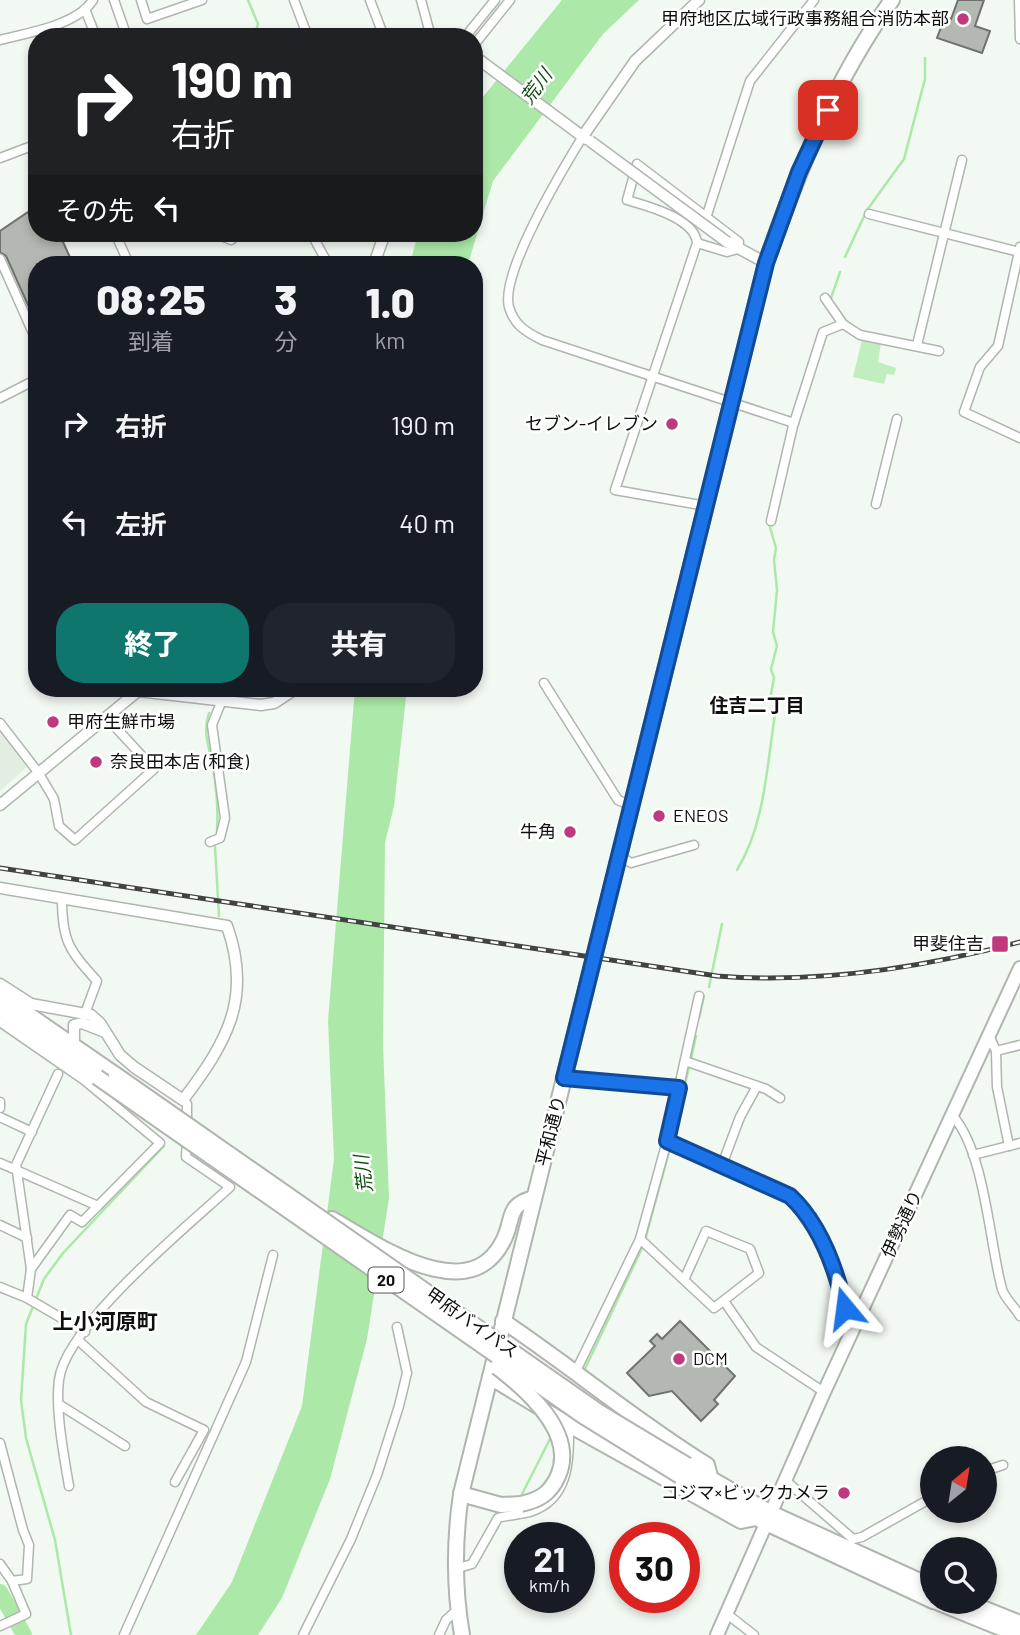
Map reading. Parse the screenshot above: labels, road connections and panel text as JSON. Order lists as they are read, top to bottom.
{
  "streets": {
    "highway": ["平和通り", "20", "甲府バイパス"],
    "main road": ["伊勢通り"]
  },
  "crossings": [
    ["伊勢通り", "甲府バイパス"]
  ],
  "districts": ["住吉二丁目", "上小河原町"],
  "water": ["荒川"],
  "places": {
    "other": [
      "甲府地区広域行政事務組合消防本部",
      "セブン-イレブン",
      "甲府生鮮市場",
      "奈良田本店 (和食)",
      "ENEOS",
      "牛角",
      "DCM",
      "コジマ×ビックカメラ"
    ],
    "transit": ["甲斐住吉"]
  },
  "north": "top right",
  "page": {
    "turn": ["190 m", "右折"],
    "then": "その先",
    "eta": [
      "08:25",
      "到着",
      "3",
      "分",
      "1.0",
      "km"
    ],
    "list": [
      {
        "name": "右折",
        "value": "190 m"
      },
      {
        "name": "左折",
        "value": "40 m"
      }
    ],
    "buttons": ["終了", "共有"],
    "speed": "21 km/h",
    "limit": "30"
  }
}
